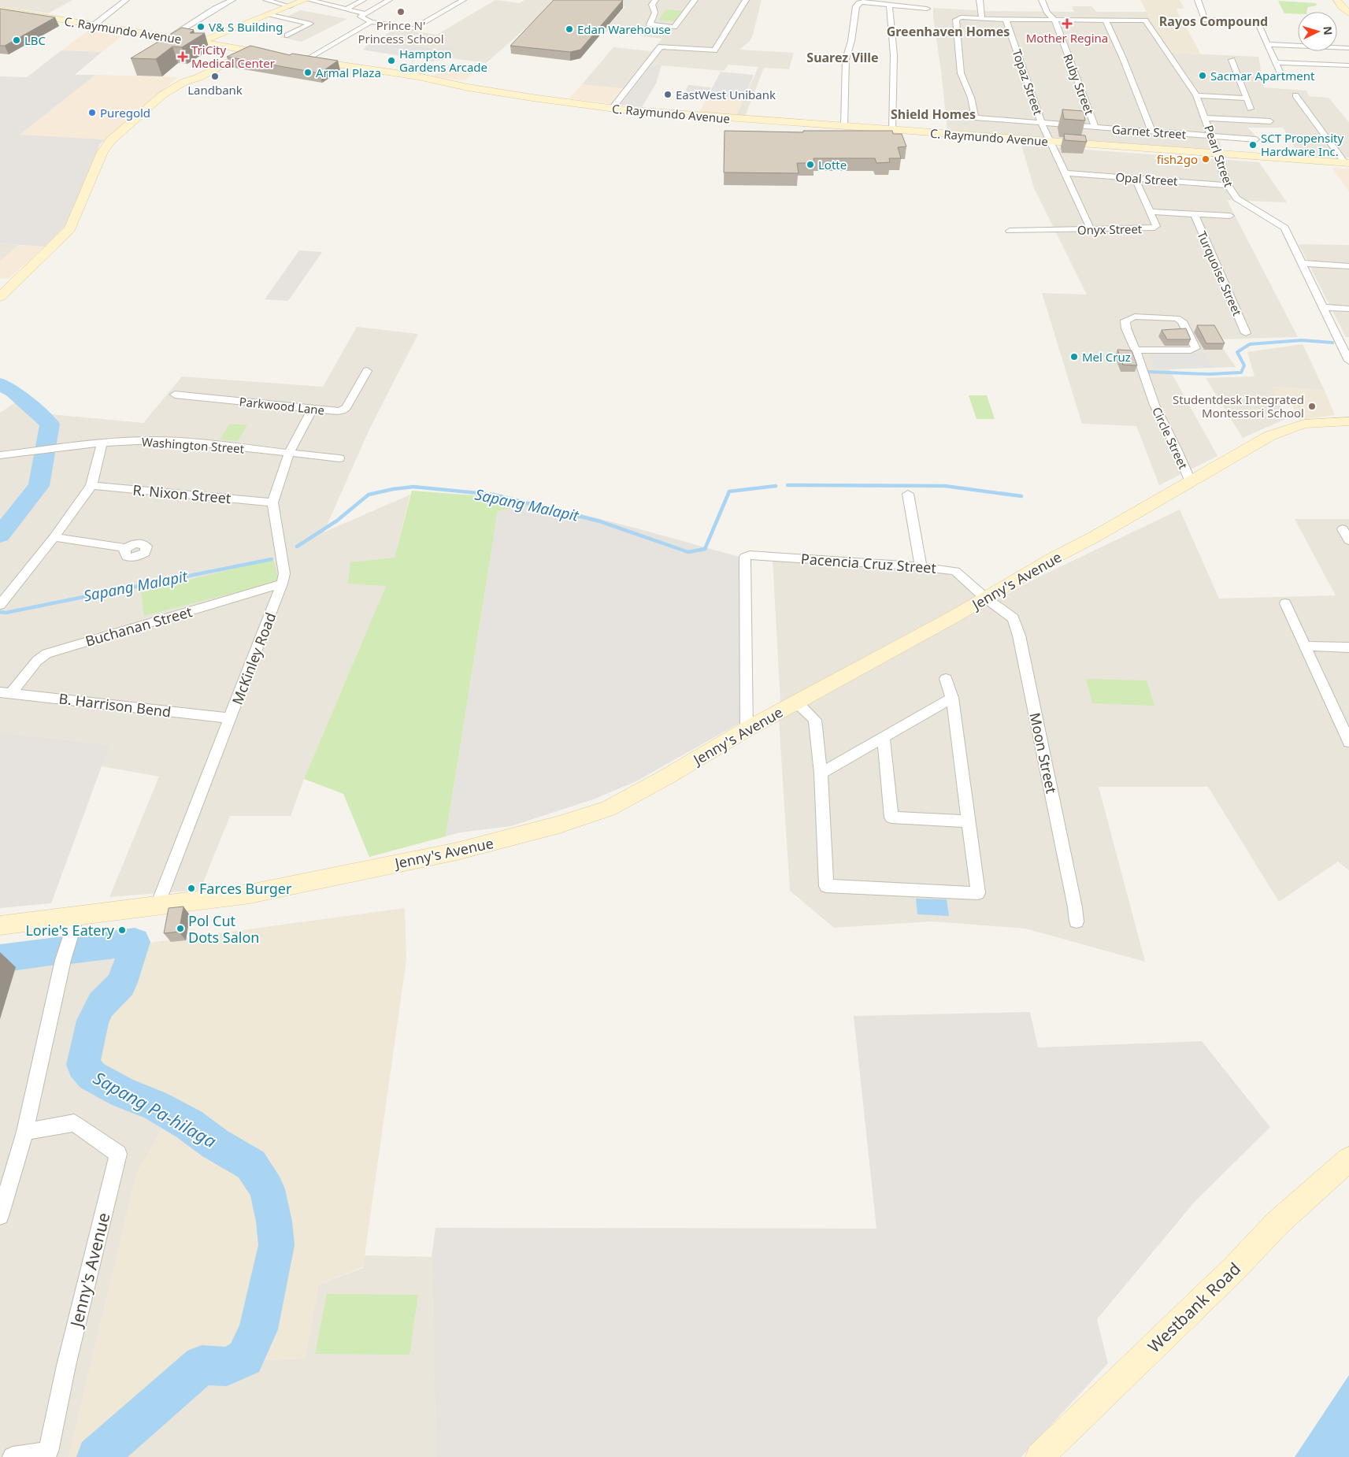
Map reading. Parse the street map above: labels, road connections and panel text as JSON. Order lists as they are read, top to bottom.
{
  "streets": {
    "main road": ["C. Raymundo Avenue", "Jenny's Avenue", "Westbank Road"],
    "street": [
      "Topaz Street",
      "Ruby Street",
      "Garnet Street",
      "Pearl Street",
      "Opal Street",
      "Onyx Street",
      "Turquoise Street",
      "Parkwood Lane",
      "Circle Street",
      "Washington Street",
      "R. Nixon Street",
      "Pacencia Cruz Street",
      "Buchanan Street",
      "McKinley Road",
      "B. Harrison Bend",
      "Moon Street"
    ]
  },
  "crossings": [
    ["C. Raymundo Avenue", "Topaz Street"],
    ["C. Raymundo Avenue", "Pearl Street"],
    ["Topaz Street", "Garnet Street"],
    ["Topaz Street", "Opal Street"],
    ["Topaz Street", "Onyx Street"],
    ["Ruby Street", "Garnet Street"],
    ["Garnet Street", "Pearl Street"],
    ["Pearl Street", "Opal Street"],
    ["Opal Street", "Onyx Street"],
    ["Parkwood Lane", "McKinley Road"],
    ["Circle Street", "Jenny's Avenue"],
    ["Washington Street", "McKinley Road"],
    ["R. Nixon Street", "McKinley Road"],
    ["Pacencia Cruz Street", "Jenny's Avenue"],
    ["Pacencia Cruz Street", "Moon Street"],
    ["Jenny's Avenue", "McKinley Road"],
    ["Jenny's Avenue", "Moon Street"],
    ["Buchanan Street", "McKinley Road"],
    ["Buchanan Street", "B. Harrison Bend"],
    ["McKinley Road", "B. Harrison Bend"]
  ],
  "districts": [
    "Rayos Compound",
    "Greenhaven Homes",
    "Suarez Ville",
    "Shield Homes"
  ],
  "water": ["Sapang Malapit", "Sapang Pa-hilaga"],
  "places": {
    "other": [
      "Prince N' Princess School",
      "V& S Building",
      "Edan Warehouse",
      "LBC",
      "Hampton Gardens Arcade",
      "Armal Plaza",
      "Sacmar Apartment",
      "Landbank",
      "EastWest Unibank",
      "Puregold",
      "SCT Propensity Hardware Inc.",
      "fish2go",
      "Lotte",
      "Mel Cruz",
      "Studentdesk Integrated Montessori School",
      "Farces Burger",
      "Pol Cut Dots Salon",
      "Lorie's Eatery"
    ],
    "health": ["Mother Regina", "TriCity Medical Center"]
  },
  "north": "right"
}
